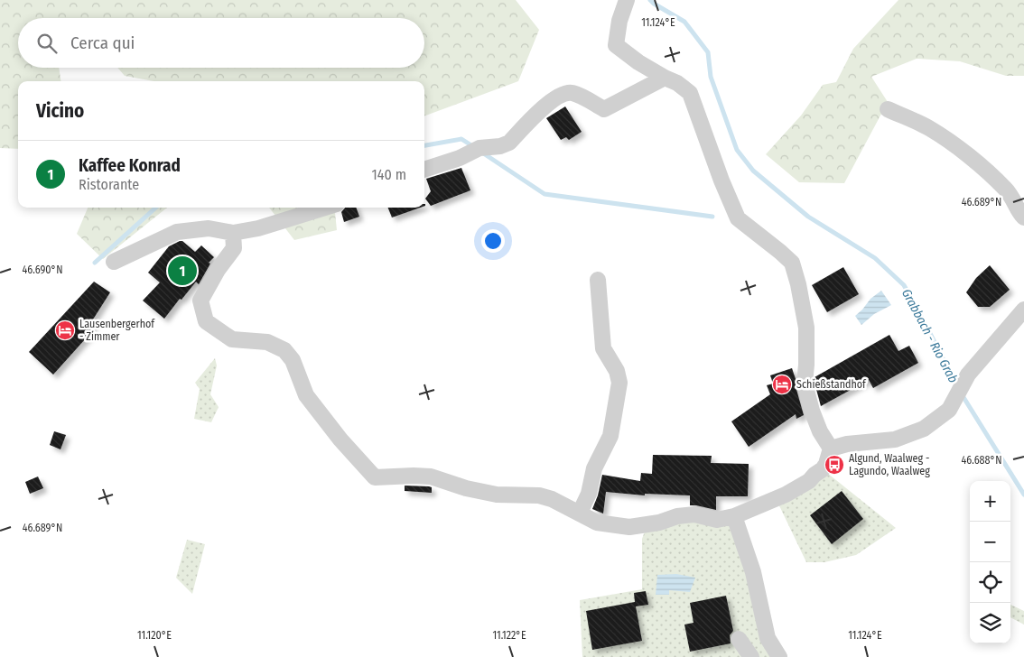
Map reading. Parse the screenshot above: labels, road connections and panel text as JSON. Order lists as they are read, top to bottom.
{
  "water": ["Grabbach - Rio Grab"],
  "places": {
    "hotel": ["Lausenbergerhof - Zimmer", "Schießstandhof"],
    "bus stop": ["Algund, Waalweg - Lagundo, Waalweg"]
  },
  "page": {
    "search": "Cerca qui",
    "heading": "Vicino",
    "list": [
      {
        "mark": "1",
        "name": "Kaffee Konrad",
        "note": "Ristorante",
        "value": "140 m"
      }
    ],
    "pins": "1",
    "map_buttons": ["+", "−"]
  },
  "coordinates": [
    "11.124°E",
    "46.689°N",
    "46.690°N",
    "46.688°N",
    "11.120°E",
    "11.122°E"
  ]
}
